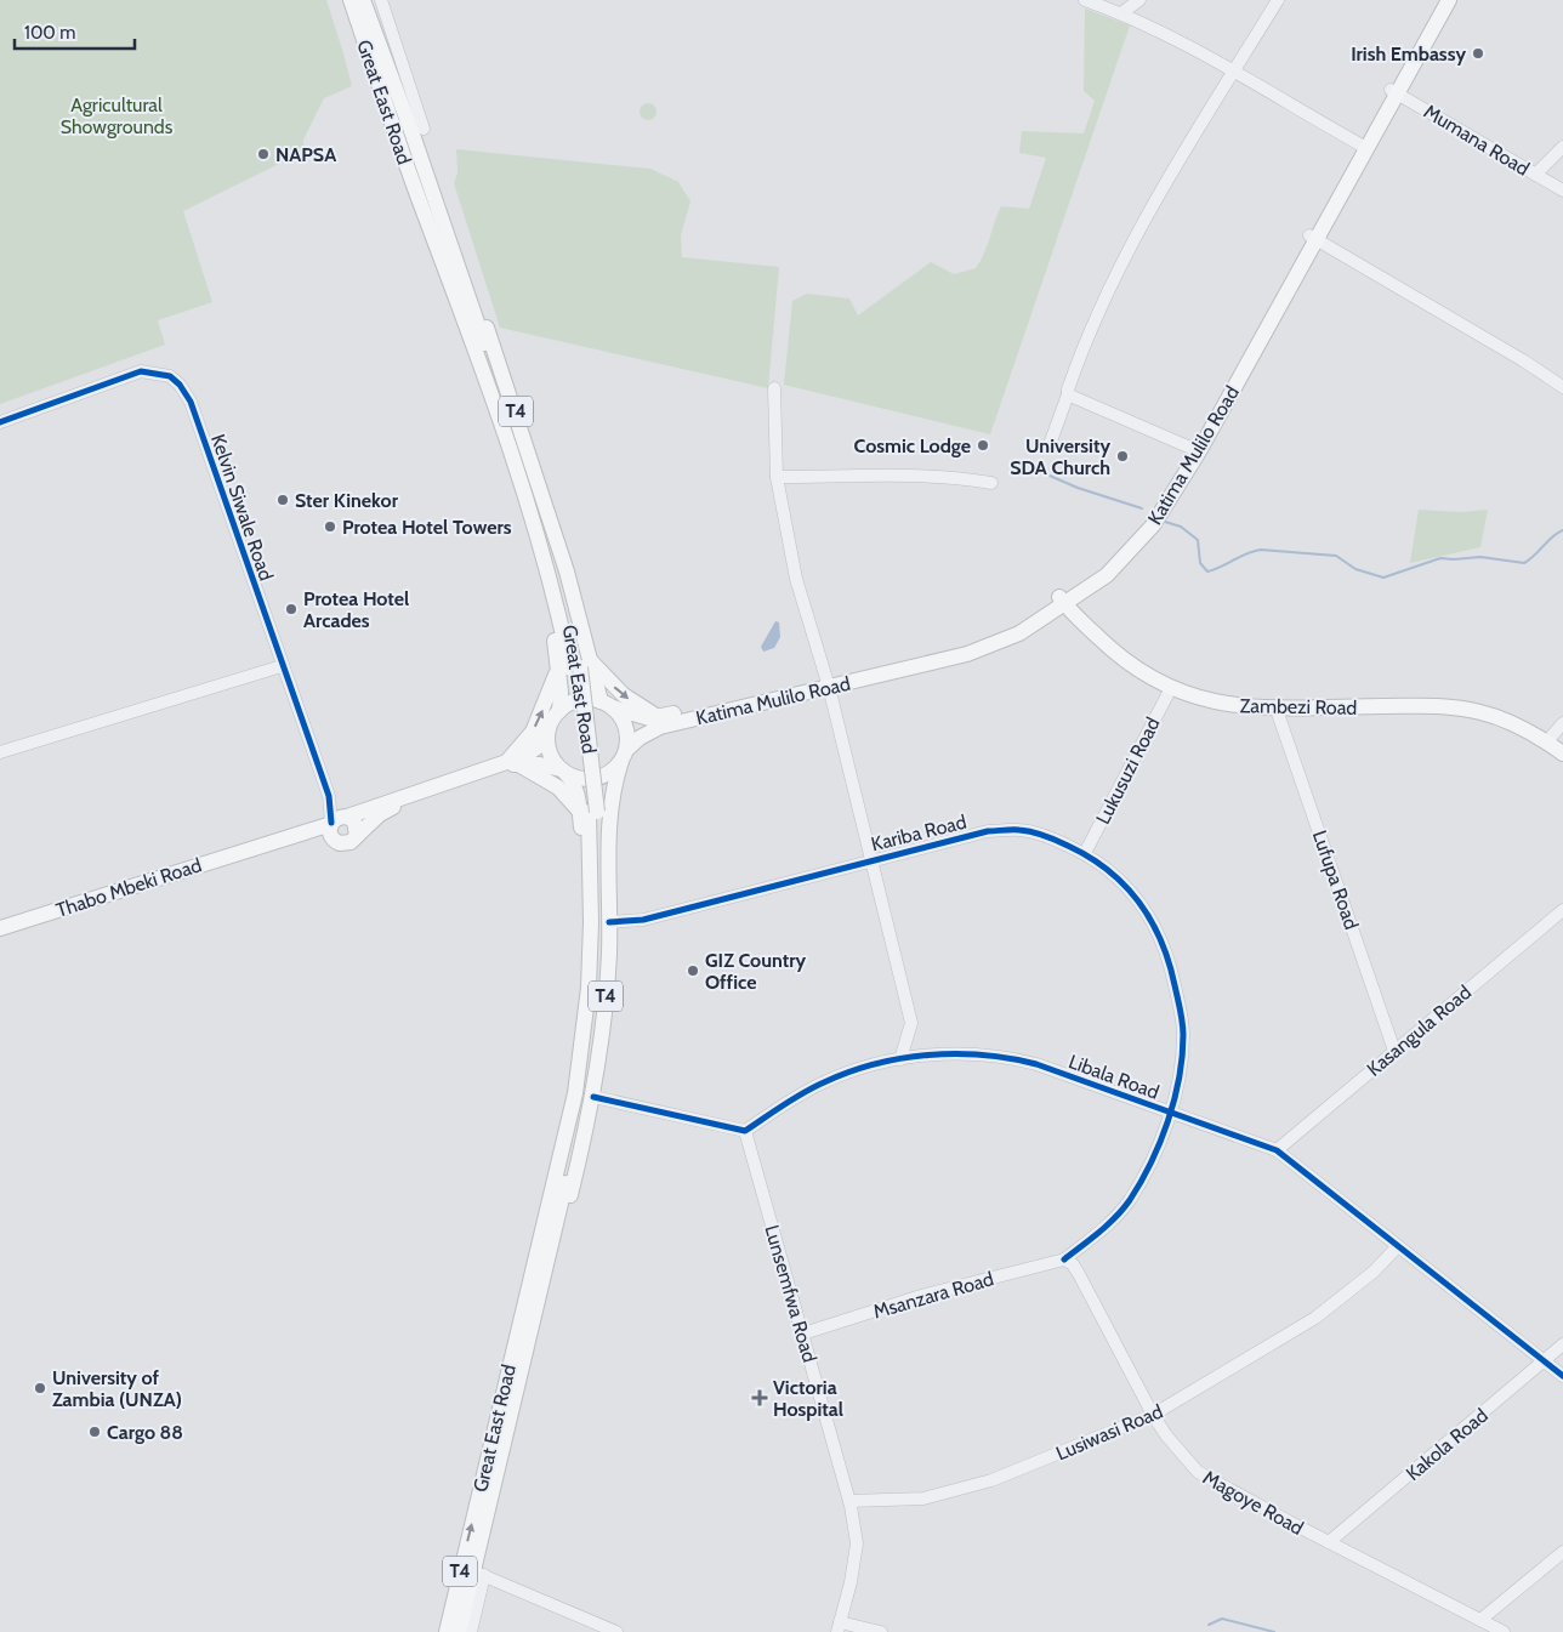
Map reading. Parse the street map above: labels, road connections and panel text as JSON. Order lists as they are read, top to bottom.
{
  "streets": {
    "main road": [
      "Great East Road",
      "T4",
      "Katima Mulilo Road",
      "Zambezi Road",
      "Thabo Mbeki Road"
    ],
    "street": [
      "Mumana Road",
      "Kelvin Siwale Road",
      "Lukusuzi Road",
      "Kariba Road",
      "Lufupa Road",
      "Kasangula Road",
      "Libala Road",
      "Lunsemfwa Road",
      "Msanzara Road",
      "Lusiwasi Road",
      "Kakola Road",
      "Magoye Road"
    ]
  },
  "crossings": [
    ["Great East Road", "Katima Mulilo Road"],
    ["Great East Road", "Kariba Road"],
    ["Great East Road", "Thabo Mbeki Road"],
    ["Mumana Road", "Katima Mulilo Road"],
    ["Katima Mulilo Road", "Zambezi Road"],
    ["Katima Mulilo Road", "Thabo Mbeki Road"],
    ["Kelvin Siwale Road", "Thabo Mbeki Road"],
    ["Zambezi Road", "Lukusuzi Road"],
    ["Zambezi Road", "Lufupa Road"],
    ["Lukusuzi Road", "Kariba Road"],
    ["Kariba Road", "Libala Road"],
    ["Kariba Road", "Msanzara Road"],
    ["Kariba Road", "Magoye Road"],
    ["Lufupa Road", "Kasangula Road"],
    ["Kasangula Road", "Libala Road"],
    ["Libala Road", "Lunsemfwa Road"],
    ["Libala Road", "Lusiwasi Road"],
    ["Libala Road", "Kakola Road"],
    ["Lunsemfwa Road", "Msanzara Road"],
    ["Lunsemfwa Road", "Lusiwasi Road"],
    ["Msanzara Road", "Magoye Road"],
    ["Lusiwasi Road", "Magoye Road"],
    ["Kakola Road", "Magoye Road"]
  ],
  "parks": ["Agricultural Showgrounds"],
  "places": {
    "other": [
      "Irish Embassy",
      "NAPSA",
      "Cosmic Lodge",
      "University SDA Church",
      "Ster Kinekor",
      "Protea Hotel Towers",
      "Protea Hotel Arcades",
      "GIZ Country Office",
      "University of Zambia (UNZA)",
      "Cargo 88"
    ],
    "health": ["Victoria Hospital"]
  },
  "scale_bar": "100 m"
}
